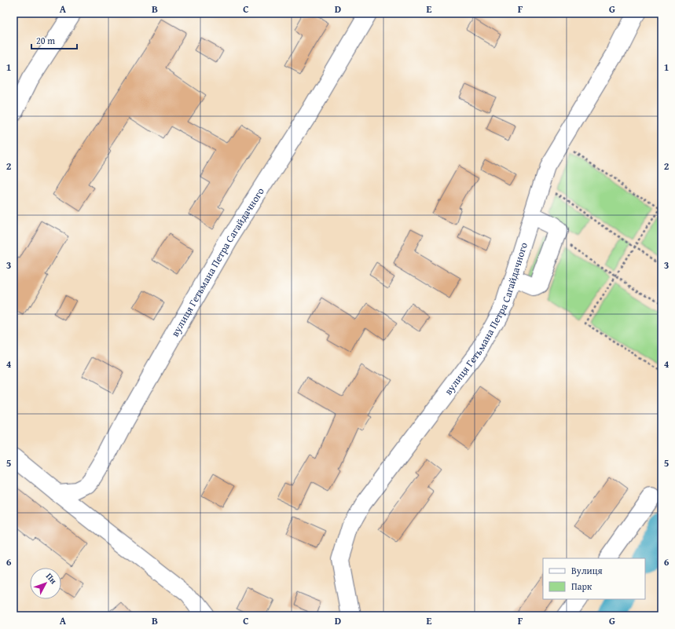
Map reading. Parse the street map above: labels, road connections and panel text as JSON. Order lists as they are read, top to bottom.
{
  "streets": {
    "street": ["вулиця Гетьмана Петра Сагайдачного"]
  },
  "legend": ["Вулиця", "Парк"],
  "scale_bar": "20 m",
  "north": "top right",
  "grid": {
    "columns": [
      "A",
      "B",
      "C",
      "D",
      "E",
      "F",
      "G"
    ],
    "rows": [
      "1",
      "2",
      "3",
      "4",
      "5",
      "6"
    ]
  }
}
